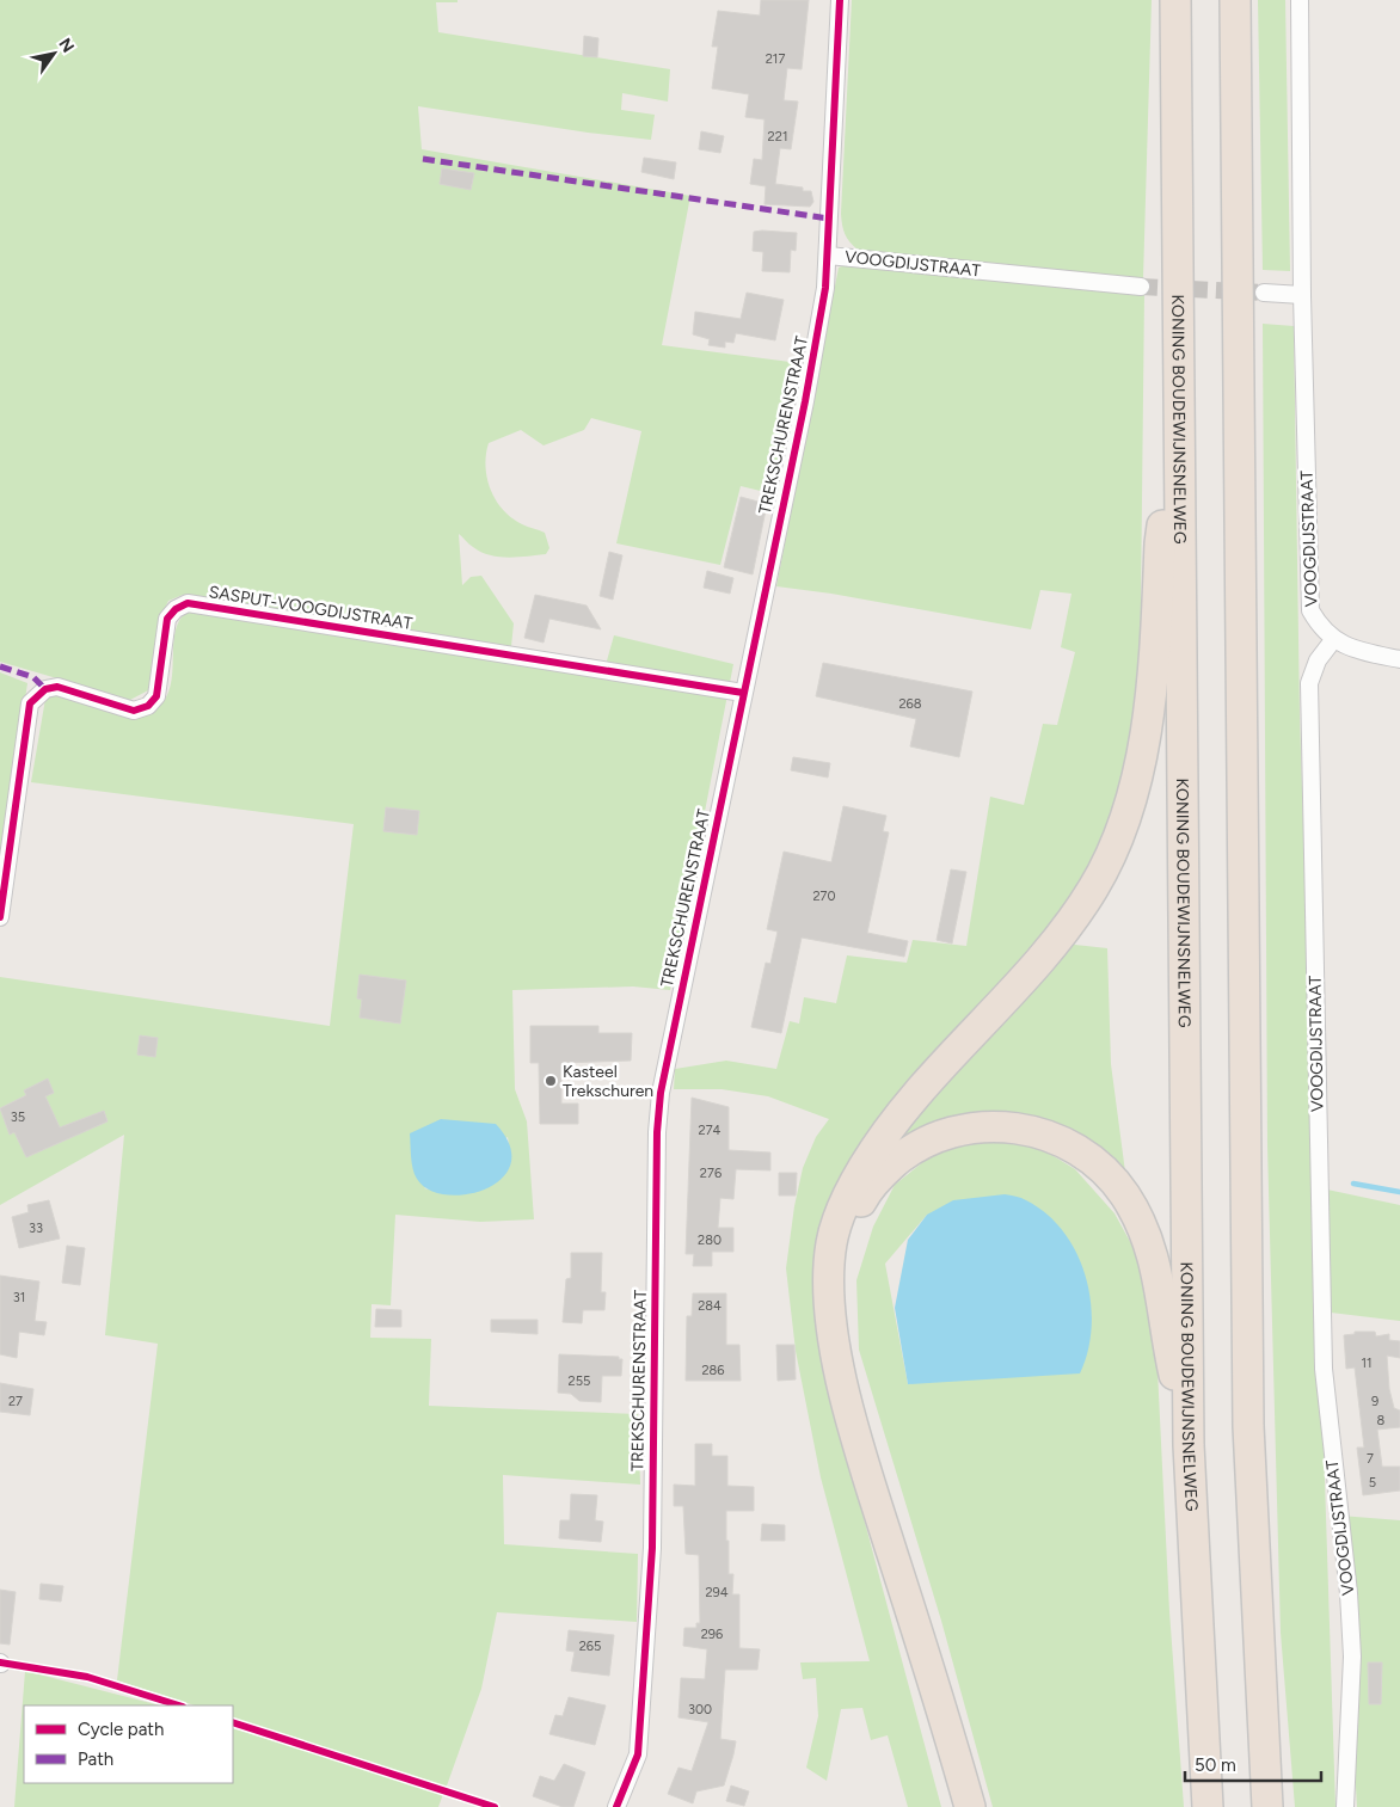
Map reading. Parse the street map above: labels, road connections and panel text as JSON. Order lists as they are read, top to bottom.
{
  "streets": {
    "highway": ["KONING BOUDEWIJNSNELWEG"],
    "street": ["VOOGDIJSTRAAT", "TREKSCHURENSTRAAT", "SASPUT-VOOGDIJSTRAAT"]
  },
  "crossings": [
    ["VOOGDIJSTRAAT", "TREKSCHURENSTRAAT"],
    ["TREKSCHURENSTRAAT", "SASPUT-VOOGDIJSTRAAT"]
  ],
  "places": ["Kasteel Trekschuren"],
  "house_numbers": [
    "217",
    "221",
    "268",
    "270",
    "35",
    "274",
    "276",
    "33",
    "280",
    "31",
    "284",
    "11",
    "286",
    "255",
    "27",
    "9",
    "8",
    "7",
    "5",
    "294",
    "296",
    "265",
    "300"
  ],
  "legend": ["Cycle path", "Path"],
  "scale_bar": "50 m",
  "north": "top right"
}
